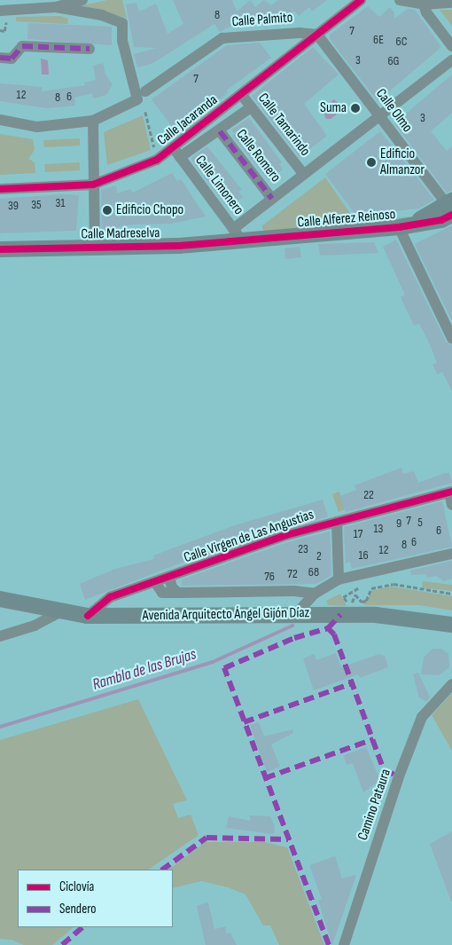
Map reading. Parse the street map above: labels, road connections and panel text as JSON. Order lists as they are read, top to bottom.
{
  "streets": {
    "main road": ["Calle Alferez Reinoso", "Calle Madreselva", "Avenida Arquitecto Ángel Gijón Díaz"],
    "street": [
      "Calle Palmito",
      "Calle Olmo",
      "Calle Jacaranda",
      "Calle Tamarindo",
      "Calle Romero",
      "Calle Limonero",
      "Calle Virgen de Las Angustias",
      "Camino Pataura"
    ]
  },
  "crossings": [
    ["Calle Palmito", "Calle Olmo"],
    ["Calle Palmito", "Calle Jacaranda"],
    ["Calle Olmo", "Calle Jacaranda"],
    ["Calle Olmo", "Calle Alferez Reinoso"],
    ["Calle Jacaranda", "Calle Tamarindo"],
    ["Calle Jacaranda", "Calle Romero"],
    ["Calle Jacaranda", "Calle Limonero"],
    ["Calle Limonero", "Calle Alferez Reinoso"],
    ["Calle Limonero", "Calle Madreselva"],
    ["Calle Alferez Reinoso", "Calle Madreselva"],
    ["Calle Virgen de Las Angustias", "Avenida Arquitecto Ángel Gijón Díaz"]
  ],
  "water": ["Rambla de las Brujas"],
  "places": ["Suma", "Edificio Almanzor", "Edificio Chopo"],
  "house_numbers": [
    "8",
    "7",
    "6E",
    "6C",
    "3",
    "6G",
    "7",
    "12",
    "6",
    "8",
    "3",
    "31",
    "35",
    "39",
    "22",
    "7",
    "5",
    "9",
    "13",
    "6",
    "17",
    "6",
    "8",
    "23",
    "12",
    "16",
    "2",
    "68",
    "72",
    "76"
  ],
  "legend": ["Ciclovía", "Sendero"]
}
